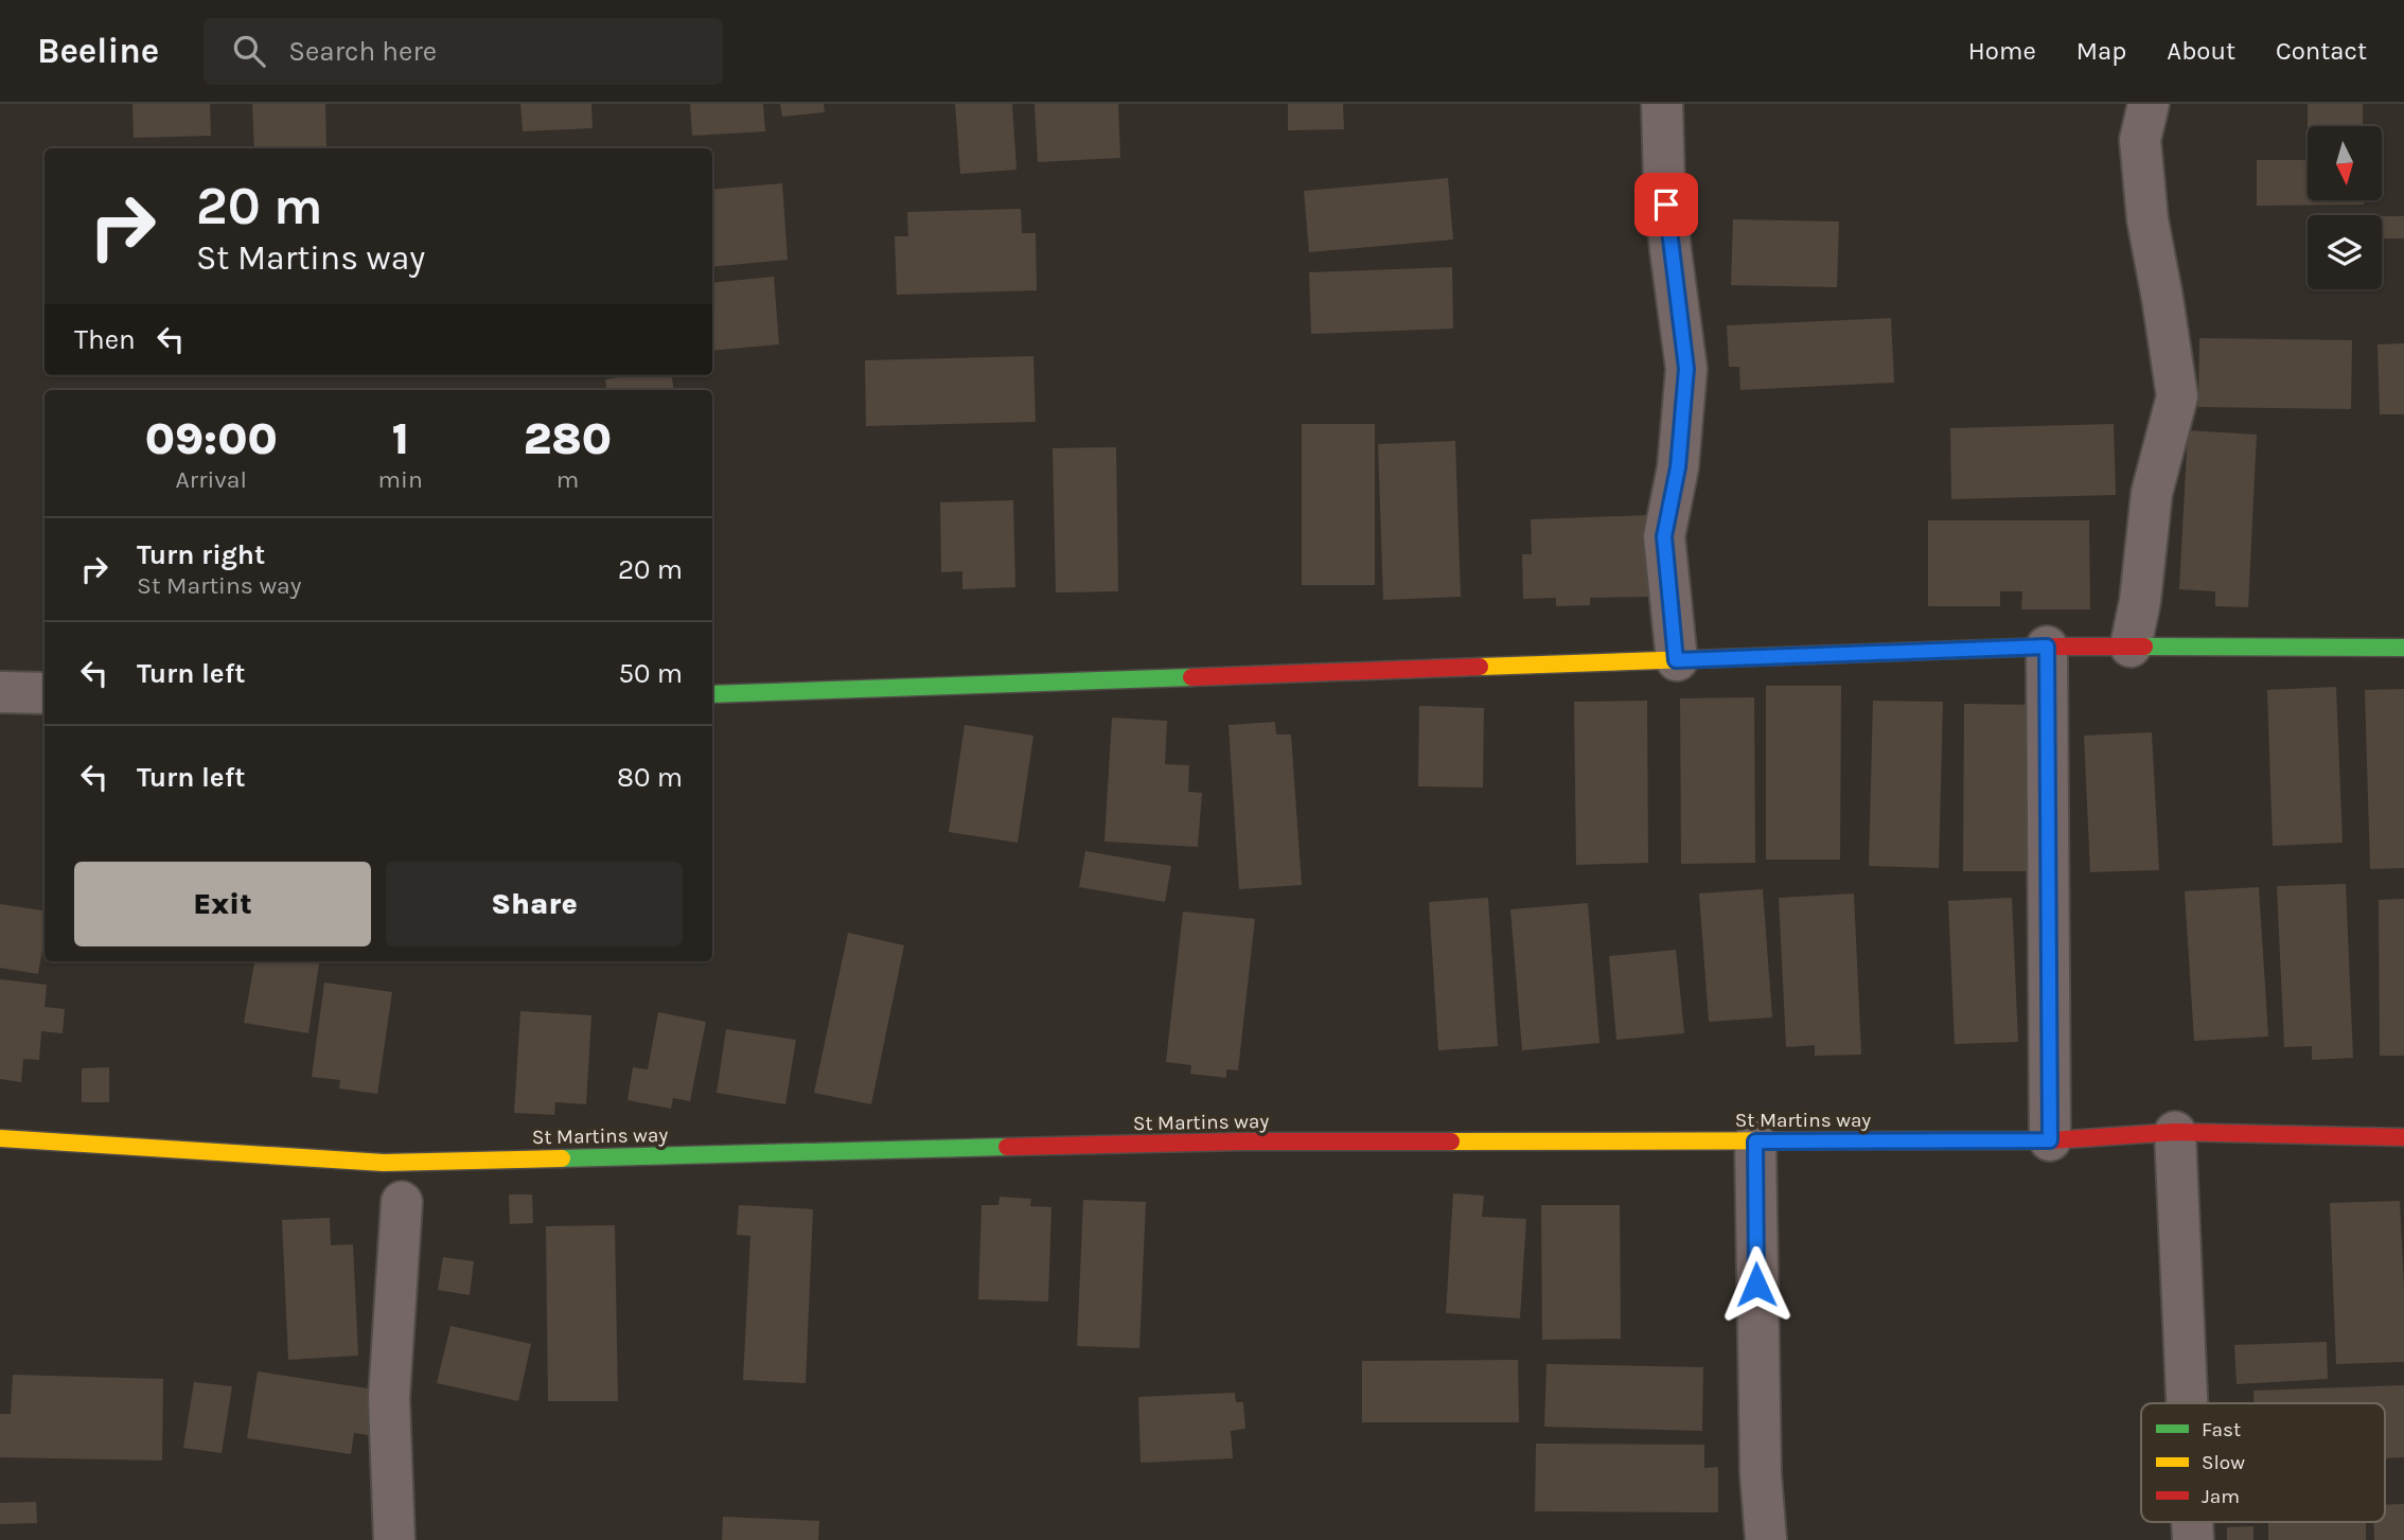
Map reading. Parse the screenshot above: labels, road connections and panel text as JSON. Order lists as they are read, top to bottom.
{
  "streets": {
    "street": ["St Martins way"]
  },
  "legend": ["Fast", "Slow", "Jam"],
  "north": "bottom",
  "page": {
    "header": "Beeline",
    "search": "Search here",
    "nav": [
      "Home",
      "Map",
      "About",
      "Contact"
    ],
    "turn": ["20 m", "St Martins way"],
    "then": "Then",
    "eta": [
      "09:00",
      "Arrival",
      "1",
      "min",
      "280",
      "m"
    ],
    "list": [
      {
        "name": "Turn right",
        "note": "St Martins way",
        "value": "20 m"
      },
      {
        "name": "Turn left",
        "value": "50 m"
      },
      {
        "name": "Turn left",
        "value": "80 m"
      }
    ],
    "buttons": ["Exit", "Share"]
  }
}
